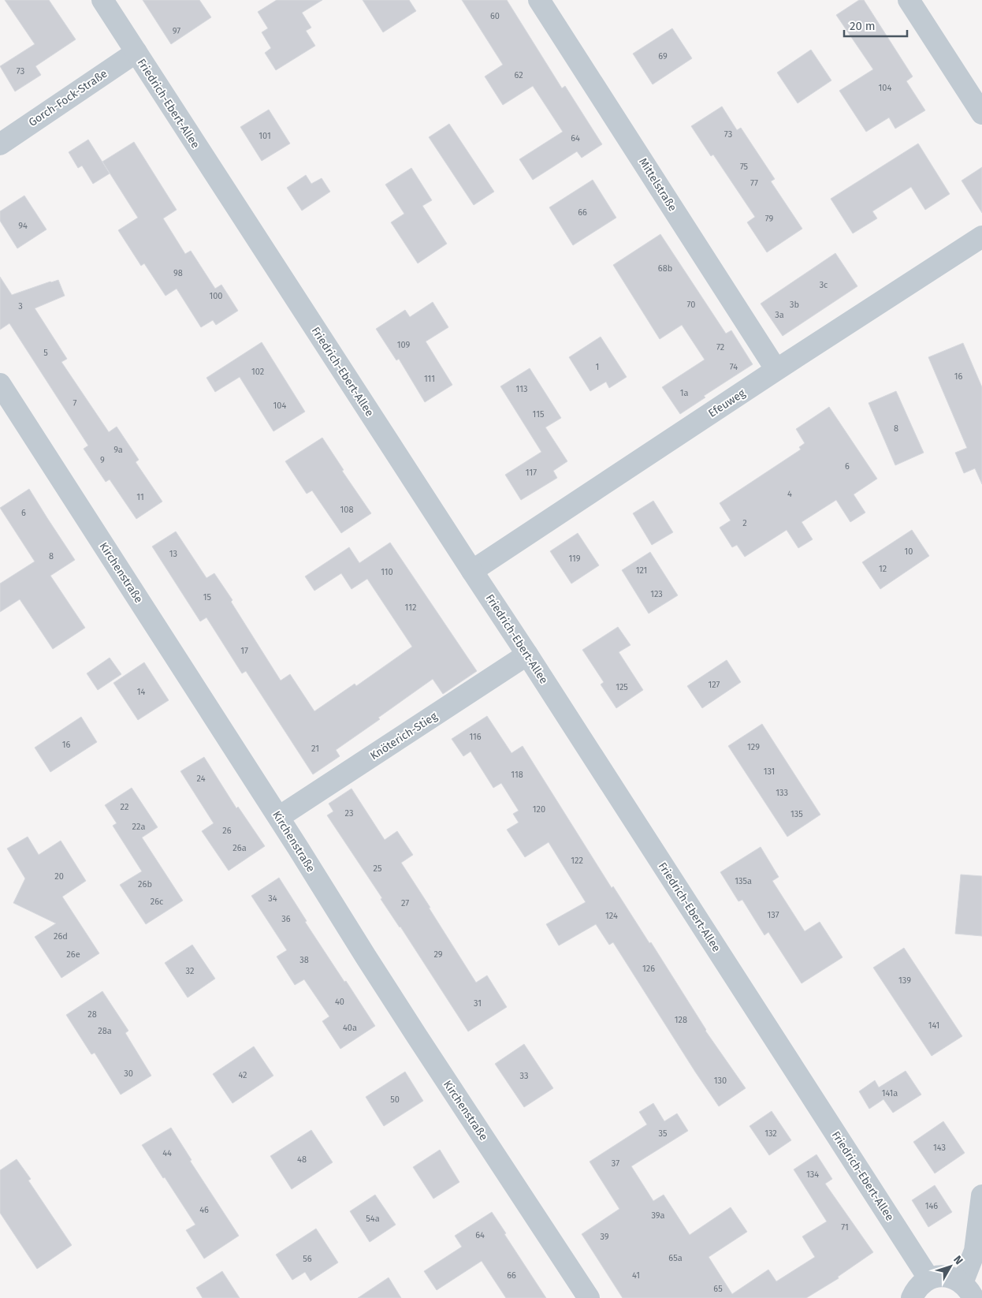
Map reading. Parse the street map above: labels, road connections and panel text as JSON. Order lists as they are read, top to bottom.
{
  "streets": {
    "street": [
      "Gorch-Fock-Straße",
      "Friedrich-Ebert-Allee",
      "Mittelstraße",
      "Efeuweg",
      "Kirchenstraße",
      "Knöterich-Stieg"
    ]
  },
  "crossings": [
    ["Gorch-Fock-Straße", "Friedrich-Ebert-Allee"],
    ["Friedrich-Ebert-Allee", "Efeuweg"],
    ["Friedrich-Ebert-Allee", "Knöterich-Stieg"],
    ["Mittelstraße", "Efeuweg"],
    ["Kirchenstraße", "Knöterich-Stieg"]
  ],
  "house_numbers": [
    "60",
    "97",
    "69",
    "73",
    "62",
    "104",
    "73",
    "101",
    "64",
    "75",
    "77",
    "66",
    "79",
    "94",
    "68b",
    "98",
    "3c",
    "100",
    "70",
    "3b",
    "3",
    "3a",
    "109",
    "72",
    "5",
    "1",
    "74",
    "102",
    "16",
    "111",
    "113",
    "1a",
    "7",
    "104",
    "115",
    "8",
    "9a",
    "9",
    "6",
    "117",
    "4",
    "11",
    "108",
    "6",
    "2",
    "10",
    "13",
    "8",
    "119",
    "12",
    "121",
    "110",
    "123",
    "15",
    "112",
    "17",
    "127",
    "125",
    "14",
    "116",
    "16",
    "129",
    "21",
    "131",
    "118",
    "24",
    "133",
    "22",
    "120",
    "23",
    "135",
    "22a",
    "26",
    "26a",
    "122",
    "25",
    "20",
    "135a",
    "26b",
    "34",
    "26c",
    "27",
    "137",
    "124",
    "36",
    "26d",
    "26e",
    "29",
    "38",
    "126",
    "32",
    "139",
    "40",
    "31",
    "28",
    "128",
    "141",
    "40a",
    "28a",
    "30",
    "42",
    "33",
    "130",
    "141a",
    "50",
    "35",
    "132",
    "143",
    "44",
    "48",
    "37",
    "134",
    "146",
    "46",
    "39a",
    "54a",
    "71",
    "64",
    "39",
    "65a",
    "56",
    "66",
    "41",
    "65"
  ],
  "scale_bar": "20 m",
  "north": "top right"
}
